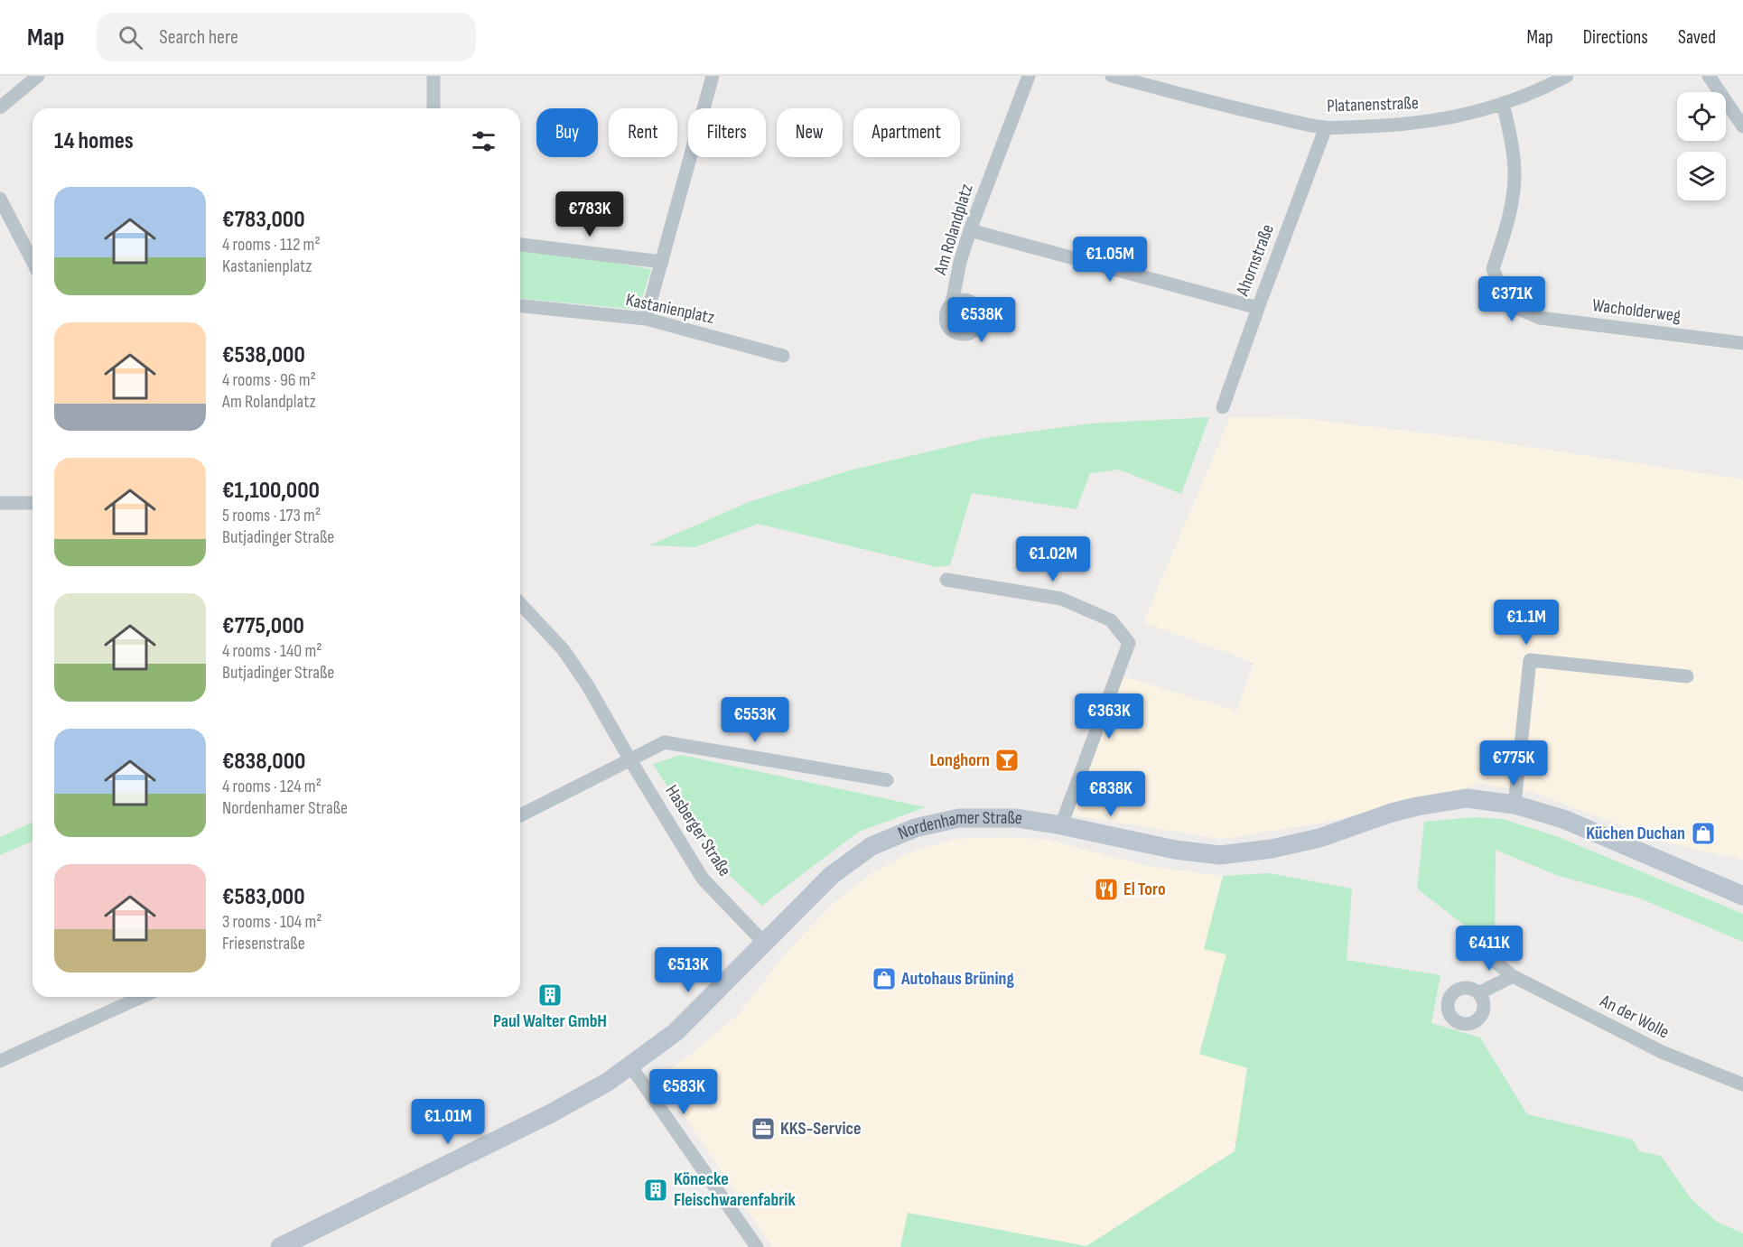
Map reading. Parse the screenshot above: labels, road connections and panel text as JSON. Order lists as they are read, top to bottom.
{
  "streets": {
    "street": [
      "Platanenstraße",
      "Am Rolandplatz",
      "Ahornstraße",
      "Kastanienplatz",
      "Wacholderweg",
      "Nordenhamer Straße",
      "Hasberger Straße",
      "An der Wolle"
    ]
  },
  "crossings": [
    ["Platanenstraße", "Ahornstraße"],
    ["Platanenstraße", "Wacholderweg"],
    ["Nordenhamer Straße", "Hasberger Straße"]
  ],
  "places": {
    "bar": ["Longhorn"],
    "shop": ["Küchen Duchan", "Autohaus Brüning"],
    "restaurant": ["El Toro"],
    "building": ["Paul Walter GmbH", "Könecke Fleischwarenfabrik"],
    "office": ["KKS-Service"]
  },
  "page": {
    "header": "Map",
    "search": "Search here",
    "nav": ["Map", "Directions", "Saved"],
    "chip": [
      "Buy",
      "Rent",
      "Filters",
      "New",
      "Apartment"
    ],
    "heading": "14 homes",
    "list": [
      {
        "name": "€783,000",
        "note": "4 rooms · 112 m² · Kastanienplatz"
      },
      {
        "name": "€538,000",
        "note": "4 rooms · 96 m² · Am Rolandplatz"
      },
      {
        "name": "€1,100,000",
        "note": "5 rooms · 173 m² · Butjadinger Straße"
      },
      {
        "name": "€775,000",
        "note": "4 rooms · 140 m² · Butjadinger Straße"
      },
      {
        "name": "€838,000",
        "note": "4 rooms · 124 m² · Nordenhamer Straße"
      },
      {
        "name": "€583,000",
        "note": "3 rooms · 104 m² · Friesenstraße"
      }
    ],
    "price": [
      "€783K",
      "€1.05M",
      "€371K",
      "€538K",
      "€1.02M",
      "€1.1M",
      "€363K",
      "€553K",
      "€775K",
      "€838K",
      "€411K",
      "€513K",
      "€583K",
      "€1.01M"
    ]
  }
}
